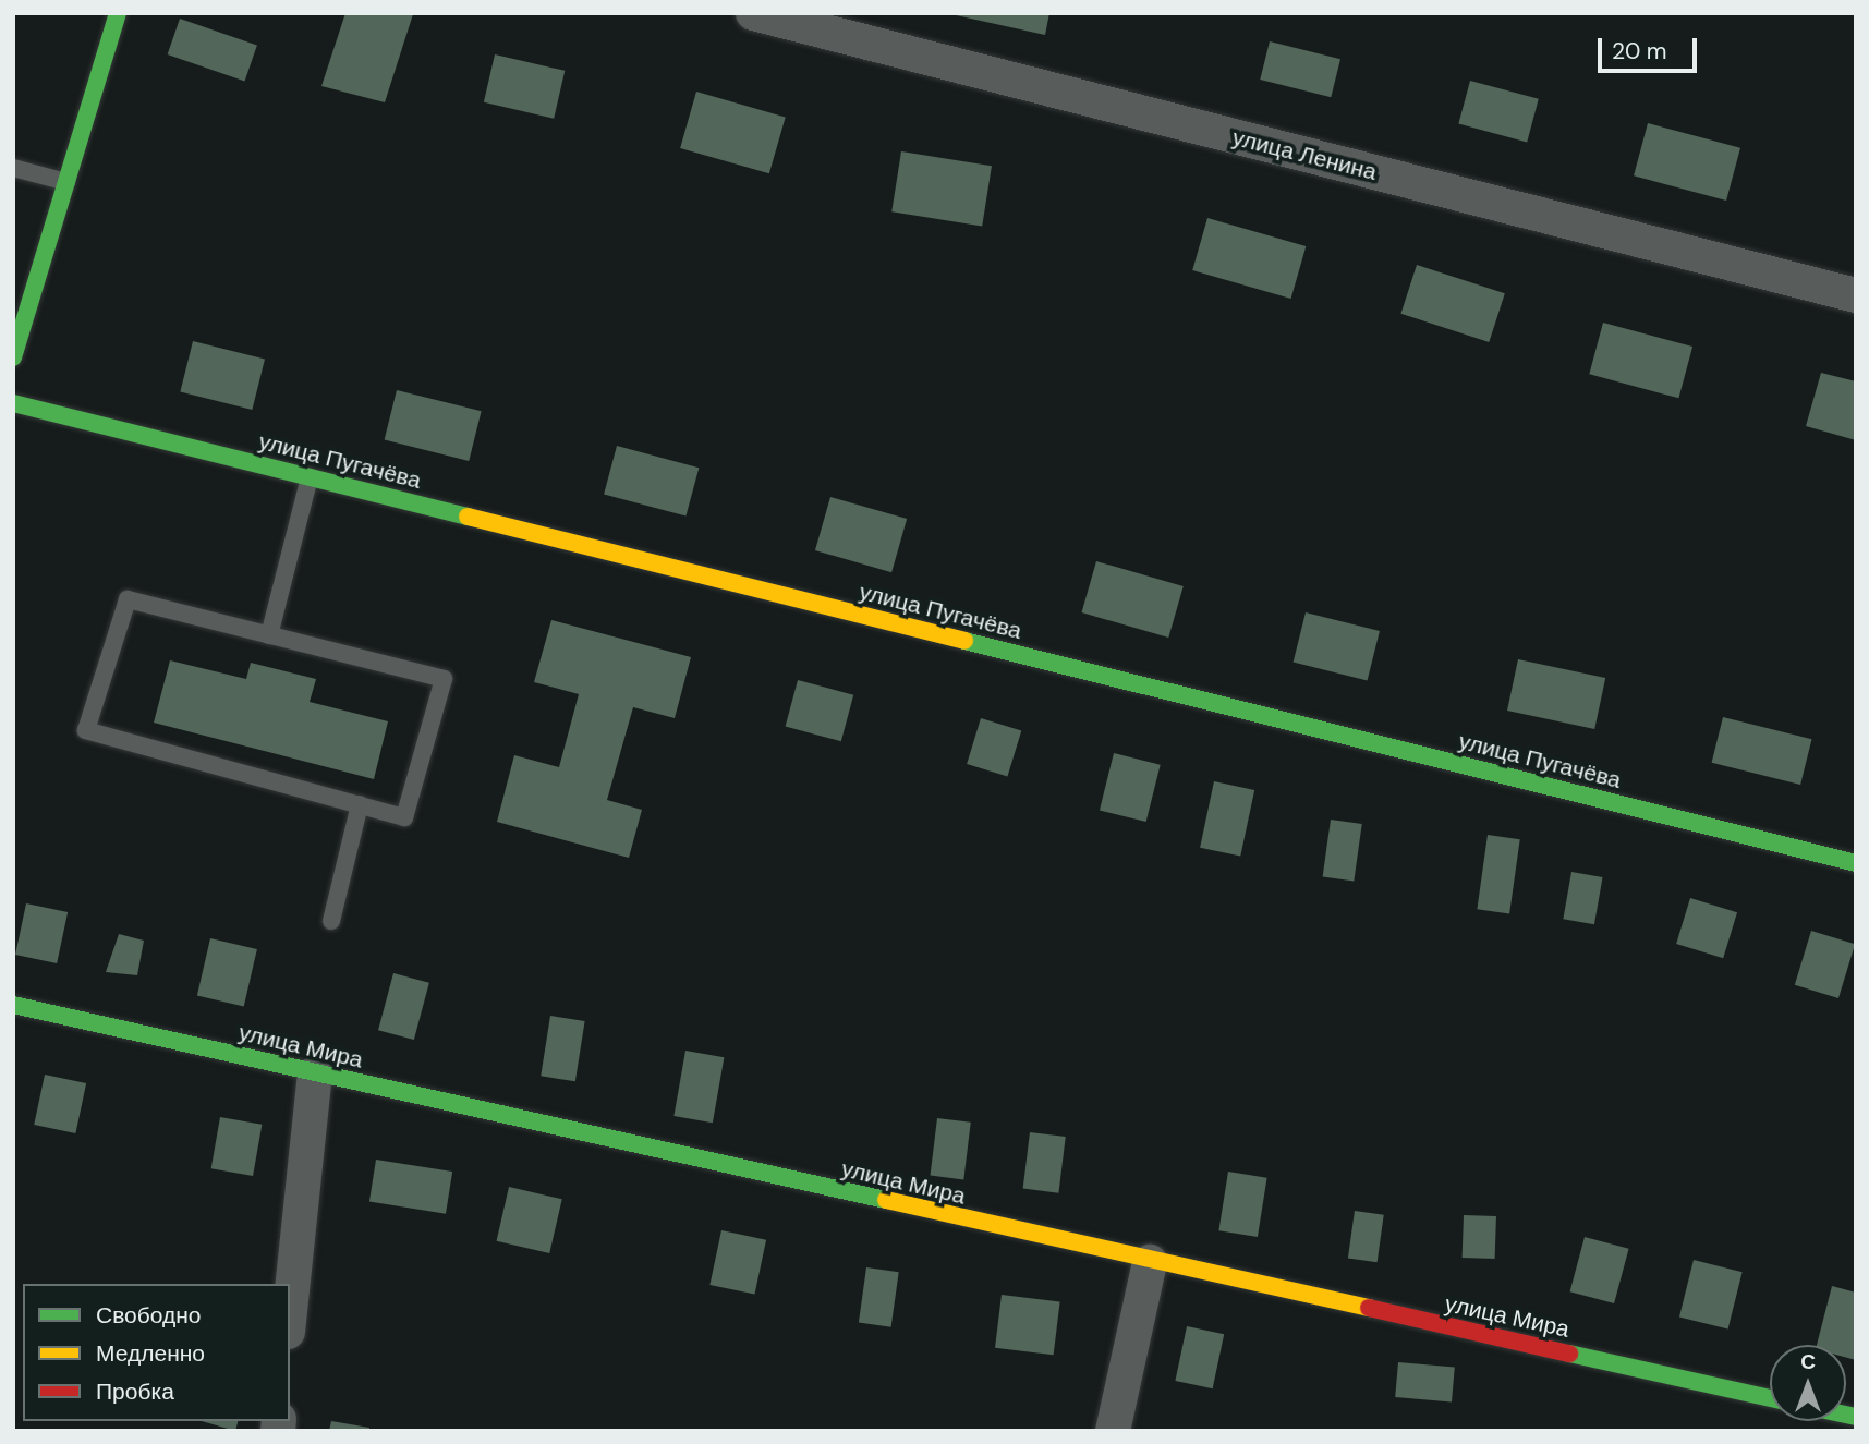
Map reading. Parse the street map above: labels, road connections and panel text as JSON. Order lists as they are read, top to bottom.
{
  "streets": {
    "street": ["улица Ленина", "улица Пугачёва", "улица Мира"]
  },
  "legend": ["Свободно", "Медленно", "Пробка"],
  "scale_bar": "20 m",
  "north": "top"
}
